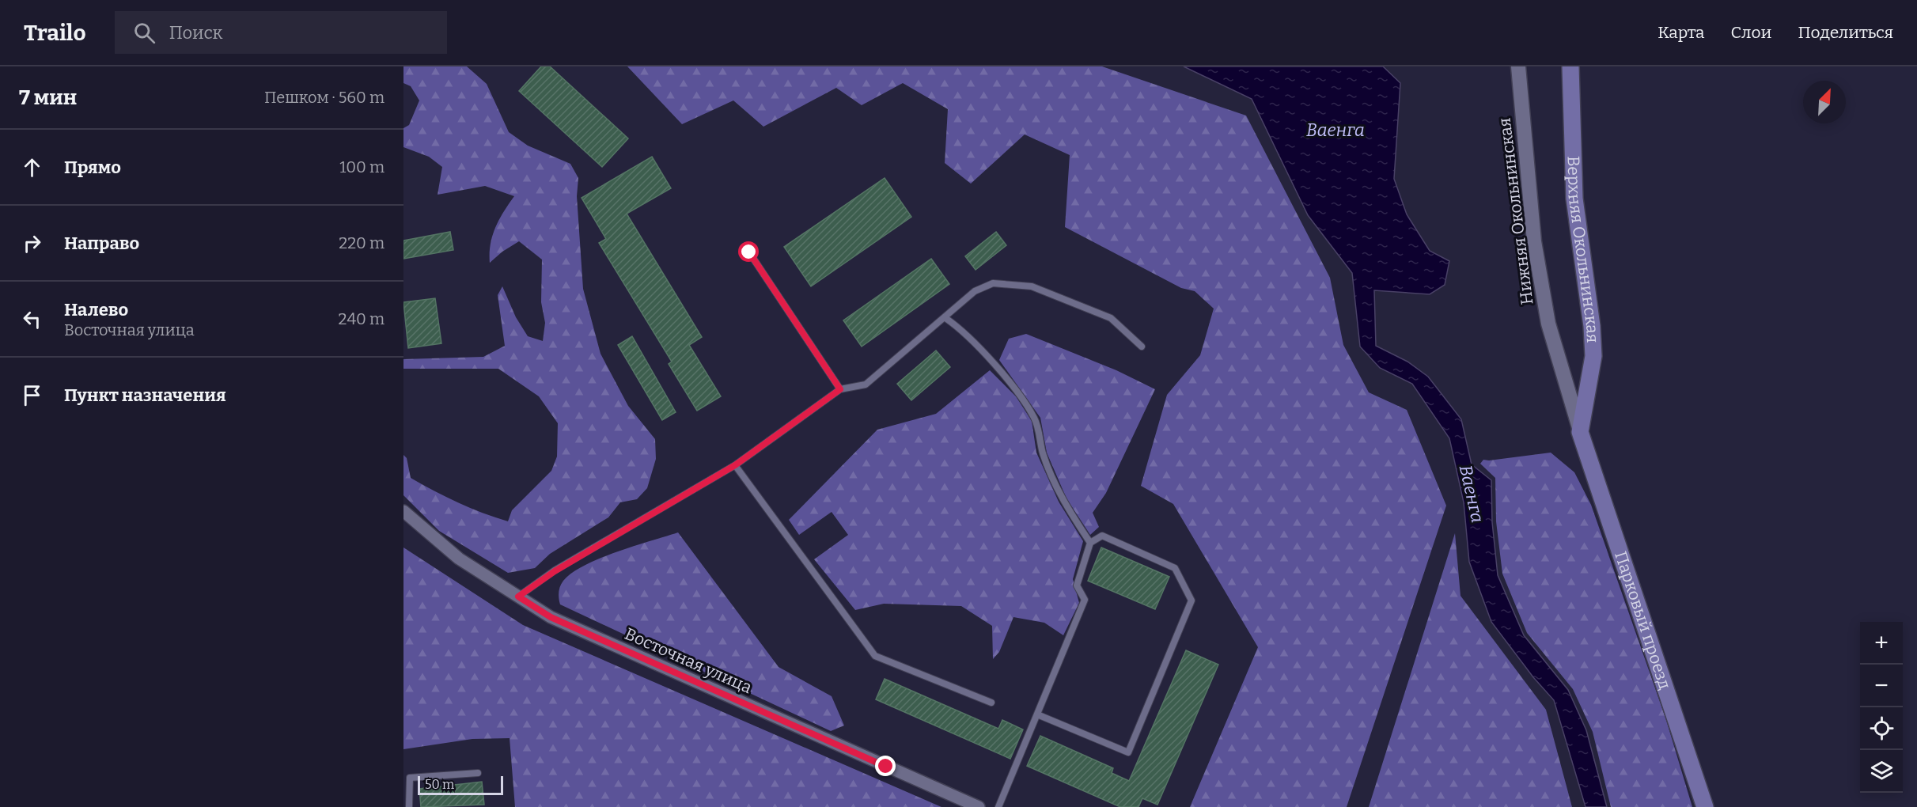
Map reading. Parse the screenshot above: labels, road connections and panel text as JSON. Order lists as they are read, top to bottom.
{
  "streets": {
    "main road": ["Верхняя Окольнинская", "Парковый проезд"],
    "street": ["Нижняя Окольнинская", "Восточная улица"]
  },
  "crossings": [
    ["Нижняя Окольнинская", "Верхняя Окольнинская"],
    ["Нижняя Окольнинская", "Парковый проезд"],
    ["Верхняя Окольнинская", "Парковый проезд"]
  ],
  "water": ["Ваенга"],
  "scale_bar": "50 m",
  "north": "top right",
  "page": {
    "header": "Trailo",
    "search": "Поиск",
    "nav": ["Карта", "Слои", "Поделиться"],
    "heading": ["7 мин", "Пешком · 560 m"],
    "list": [
      ["Прямо", "100 m"],
      ["Направо", "220 m"],
      ["Налево", "Восточная улица", "240 m"],
      "Пункт назначения"
    ],
    "map_buttons": ["+", "−"],
    "scale": "50 m"
  }
}
